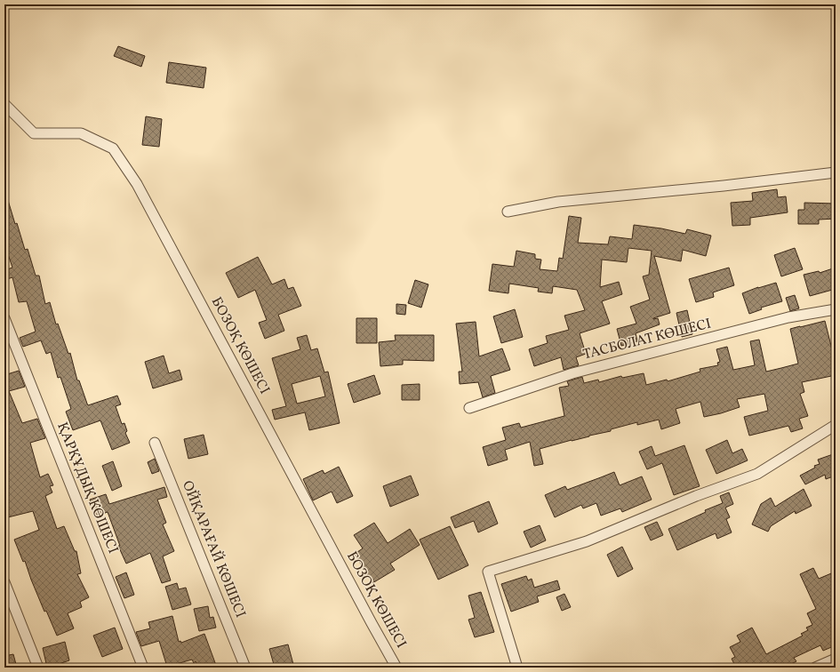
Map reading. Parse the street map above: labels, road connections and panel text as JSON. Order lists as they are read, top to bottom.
{
  "streets": {
    "street": [
      "ТАСБОЛАТ КӨШЕСІ",
      "БОЗОҚ КӨШЕСІ",
      "ҚАРҚҰДЫҚ КӨШЕСІ",
      "ОЙҚАРАҒАЙ КӨШЕСІ"
    ]
  }
}
